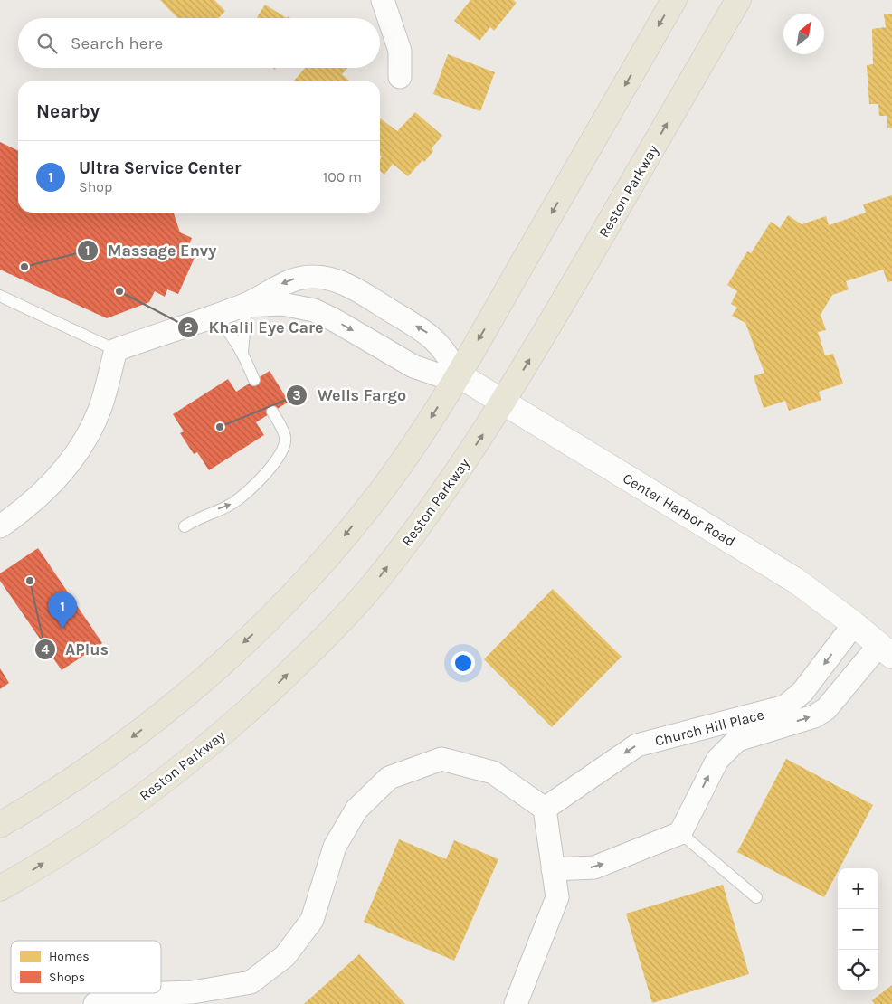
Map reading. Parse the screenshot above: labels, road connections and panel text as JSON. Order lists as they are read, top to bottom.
{
  "streets": {
    "main road": ["Reston Parkway"],
    "street": ["Center Harbor Road", "Church Hill Place"]
  },
  "crossings": [
    ["Reston Parkway", "Center Harbor Road"],
    ["Center Harbor Road", "Church Hill Place"]
  ],
  "places": [
    "Massage Envy",
    "Khalil Eye Care",
    "Wells Fargo",
    "APlus"
  ],
  "legend": ["Homes", "Shops"],
  "north": "top right",
  "page": {
    "search": "Search here",
    "heading": "Nearby",
    "list": [
      {
        "mark": "1",
        "name": "Ultra Service Center",
        "note": "Shop",
        "value": "100 m"
      }
    ],
    "pins": "1",
    "map_buttons": ["+", "−"]
  }
}
